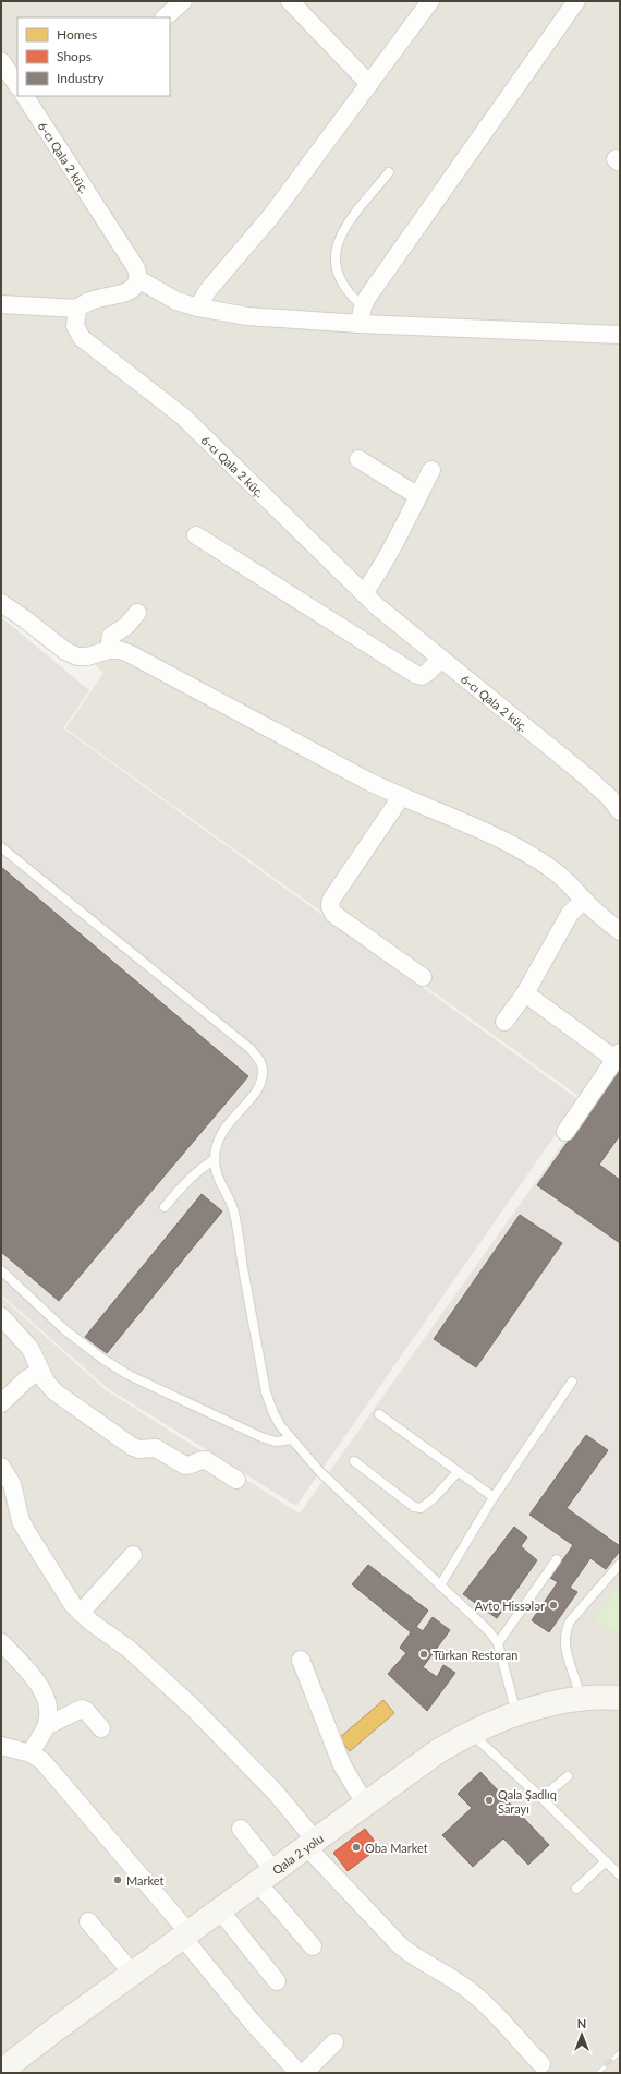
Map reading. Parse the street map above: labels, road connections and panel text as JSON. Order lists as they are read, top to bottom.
{
  "streets": {
    "main road": ["Qala 2 yolu"],
    "street": ["6-cı Qala 2 küç."]
  },
  "places": [
    "Avto Hissələr",
    "Türkan Restoran",
    "Qala Şadlıq Sarayı",
    "Oba Market",
    "Market"
  ],
  "legend": ["Homes", "Shops", "Industry"],
  "north": "top"
}
